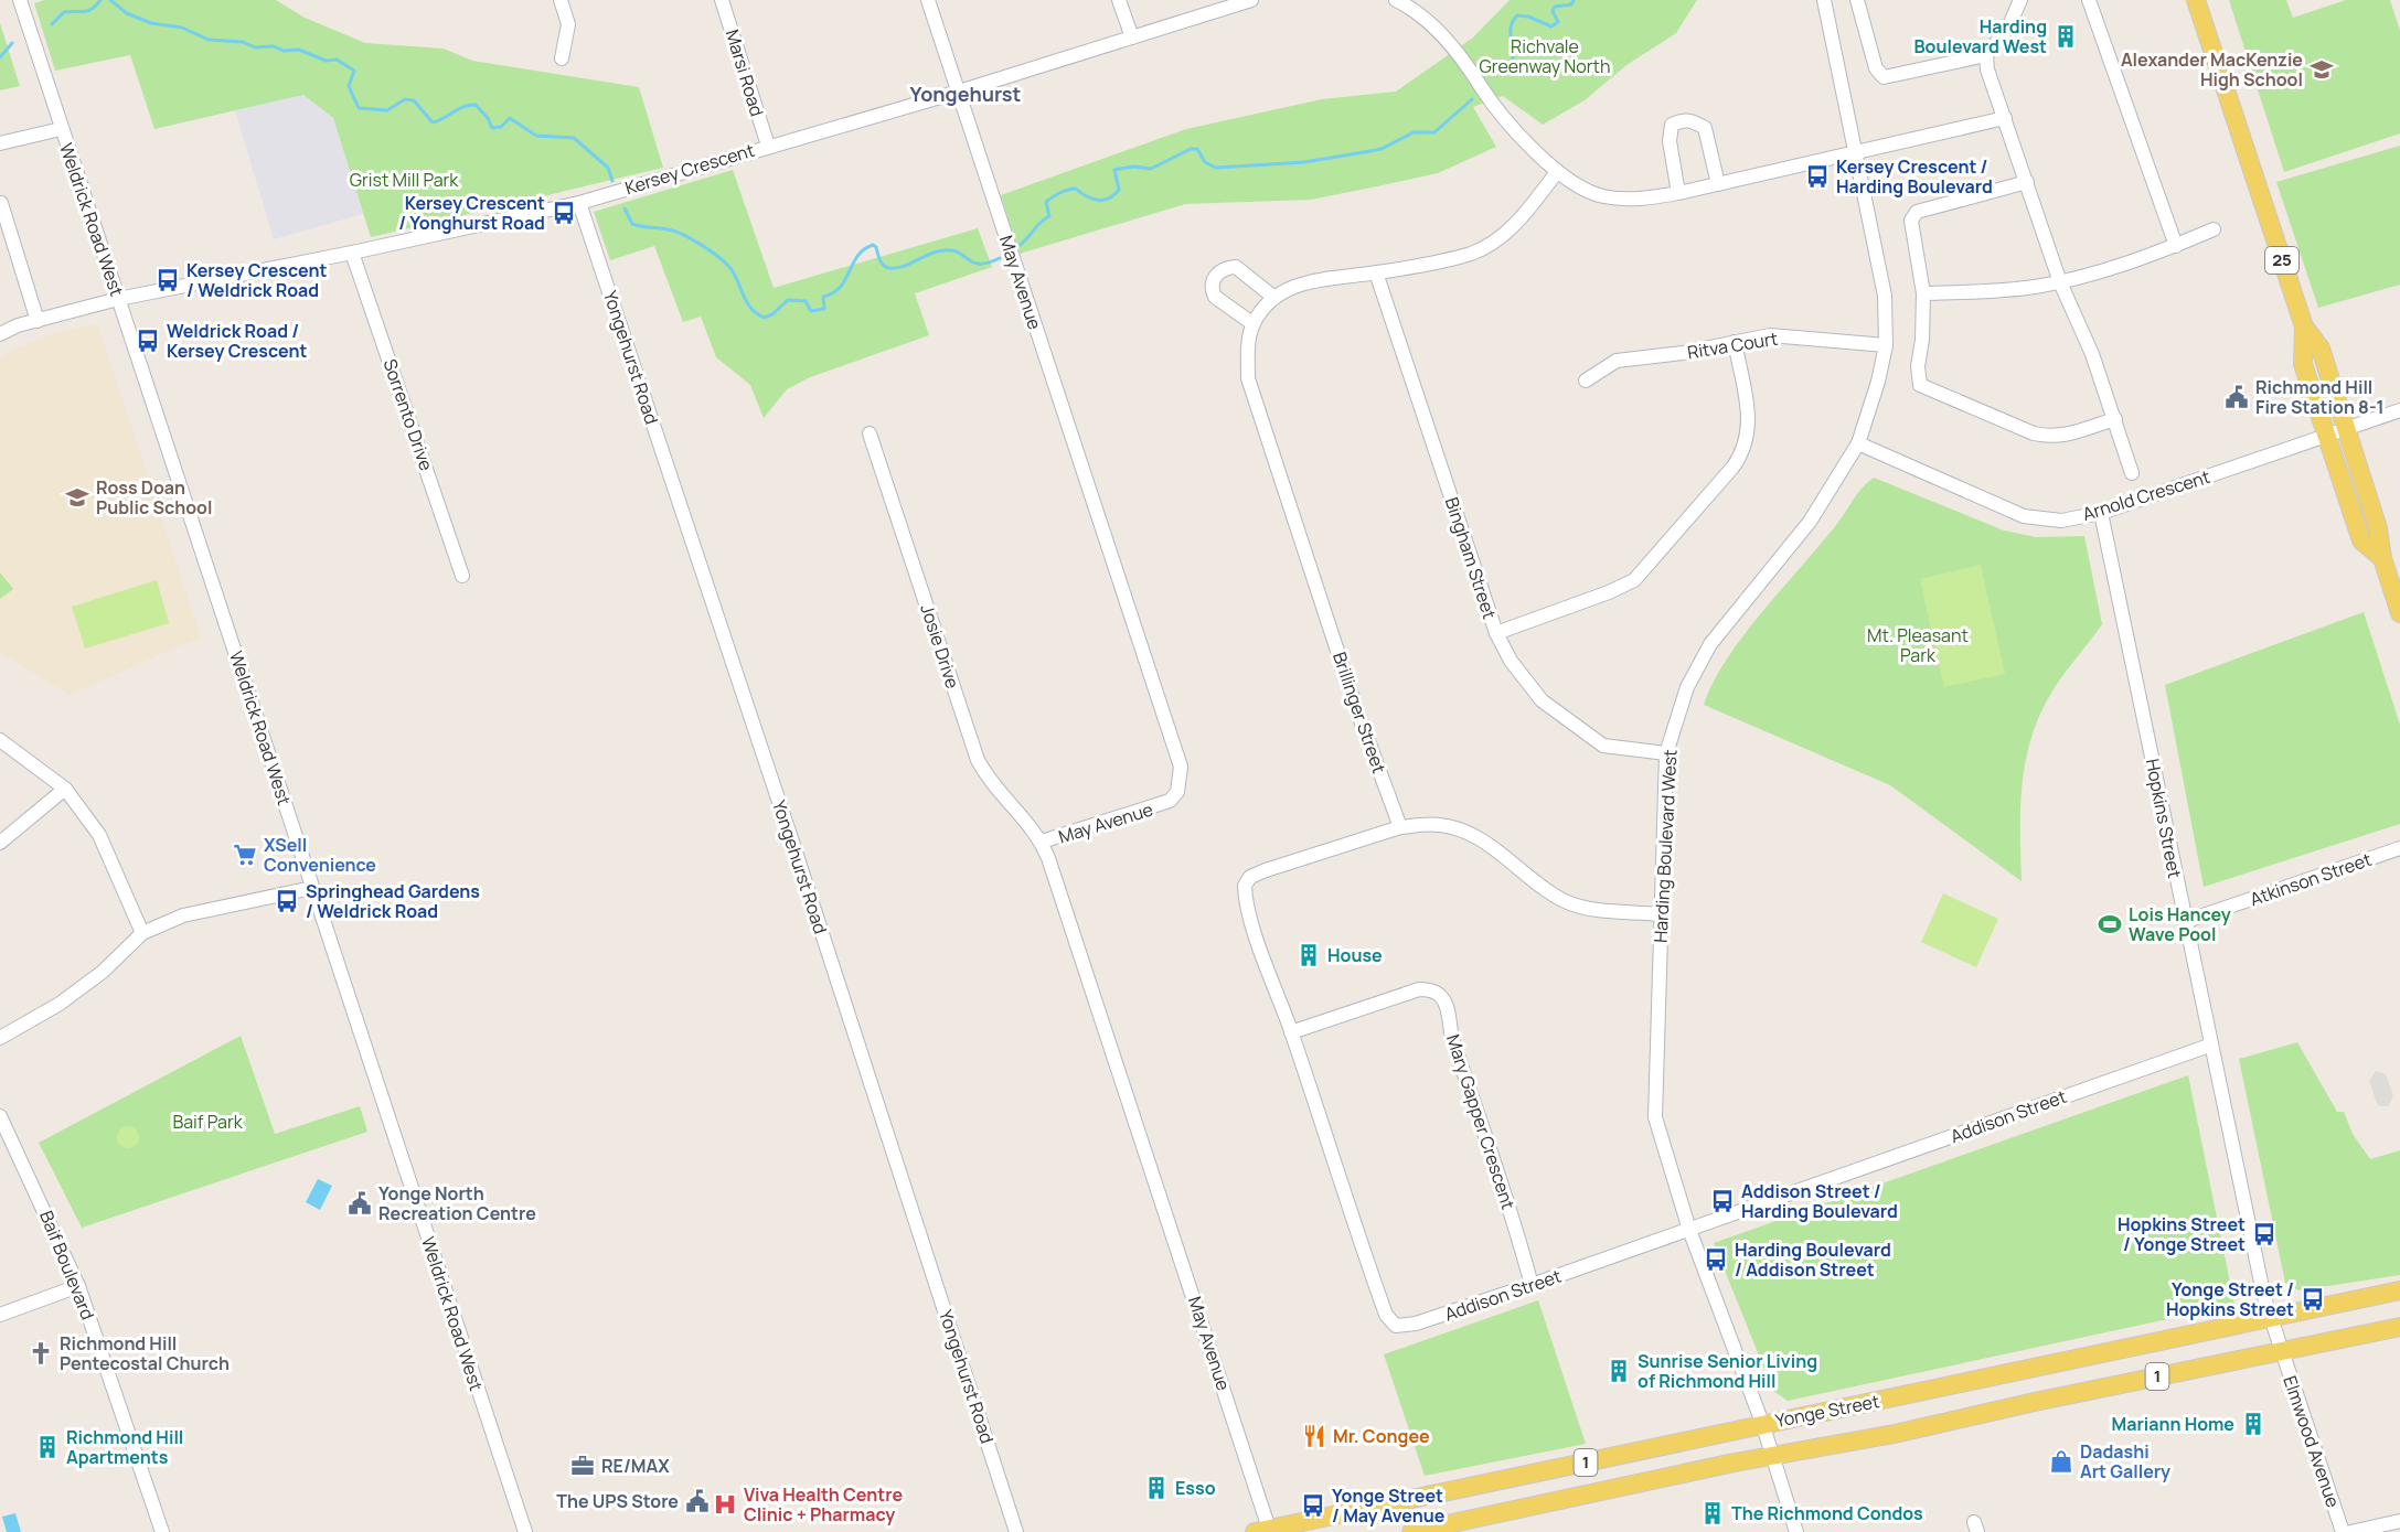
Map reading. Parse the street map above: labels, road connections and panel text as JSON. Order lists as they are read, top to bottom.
{
  "streets": {
    "main road": ["25", "1", "Yonge Street"],
    "street": [
      "Marsi Road",
      "Kersey Crescent",
      "Weldrick Road West",
      "May Avenue",
      "Ritva Court",
      "Yongehurst Road",
      "Sorrento Drive",
      "Arnold Crescent",
      "Bingham Street",
      "Josie Drive",
      "Brillinger Street",
      "Hopkins Street",
      "Harding Boulevard West",
      "Atkinson Street",
      "Addison Street",
      "Mary Gapper Crescent",
      "Baif Boulevard",
      "Elmwood Avenue"
    ]
  },
  "crossings": [
    ["Marsi Road", "Kersey Crescent"],
    ["Kersey Crescent", "Weldrick Road West"],
    ["Kersey Crescent", "May Avenue"],
    ["Kersey Crescent", "Yongehurst Road"],
    ["Kersey Crescent", "Sorrento Drive"],
    ["25", "Arnold Crescent"],
    ["May Avenue", "Josie Drive"],
    ["May Avenue", "Yonge Street"],
    ["Ritva Court", "Harding Boulevard West"],
    ["Arnold Crescent", "Hopkins Street"],
    ["Arnold Crescent", "Harding Boulevard West"],
    ["Bingham Street", "Brillinger Street"],
    ["Bingham Street", "Harding Boulevard West"],
    ["Brillinger Street", "Addison Street"],
    ["Hopkins Street", "Atkinson Street"],
    ["Hopkins Street", "Addison Street"],
    ["Hopkins Street", "Yonge Street"],
    ["Hopkins Street", "Elmwood Avenue"],
    ["Harding Boulevard West", "Addison Street"],
    ["Harding Boulevard West", "Yonge Street"],
    ["Addison Street", "Mary Gapper Crescent"],
    ["Yonge Street", "Elmwood Avenue"]
  ],
  "districts": ["Yongehurst"],
  "parks": [
    "Richvale Greenway North",
    "Grist Mill Park",
    "Mt. Pleasant Park",
    "Baif Park"
  ],
  "places": {
    "building": [
      "Harding Boulevard West",
      "House",
      "Sunrise Senior Living of Richmond Hill",
      "Mariann Home",
      "Richmond Hill Apartments",
      "Esso",
      "The Richmond Condos"
    ],
    "school or university": ["Alexander MacKenzie High School", "Ross Doan Public School"],
    "bus stop": [
      "Kersey Crescent / Harding Boulevard",
      "Kersey Crescent / Yonghurst Road",
      "Kersey Crescent / Weldrick Road",
      "Weldrick Road / Kersey Crescent",
      "Springhead Gardens / Weldrick Road",
      "Addison Street / Harding Boulevard",
      "Hopkins Street / Yonge Street",
      "Harding Boulevard / Addison Street",
      "Yonge Street / Hopkins Street",
      "Yonge Street / May Avenue"
    ],
    "public building": ["Richmond Hill Fire Station 8-1", "Yonge North Recreation Centre", "The UPS Store"],
    "supermarket": ["XSell Convenience"],
    "sports": ["Lois Hancey Wave Pool"],
    "church": ["Richmond Hill Pentecostal Church"],
    "restaurant": ["Mr. Congee"],
    "shop": ["Dadashi Art Gallery"],
    "office": ["RE/MAX"],
    "hospital": ["Viva Health Centre Clinic + Pharmacy"]
  }
}
